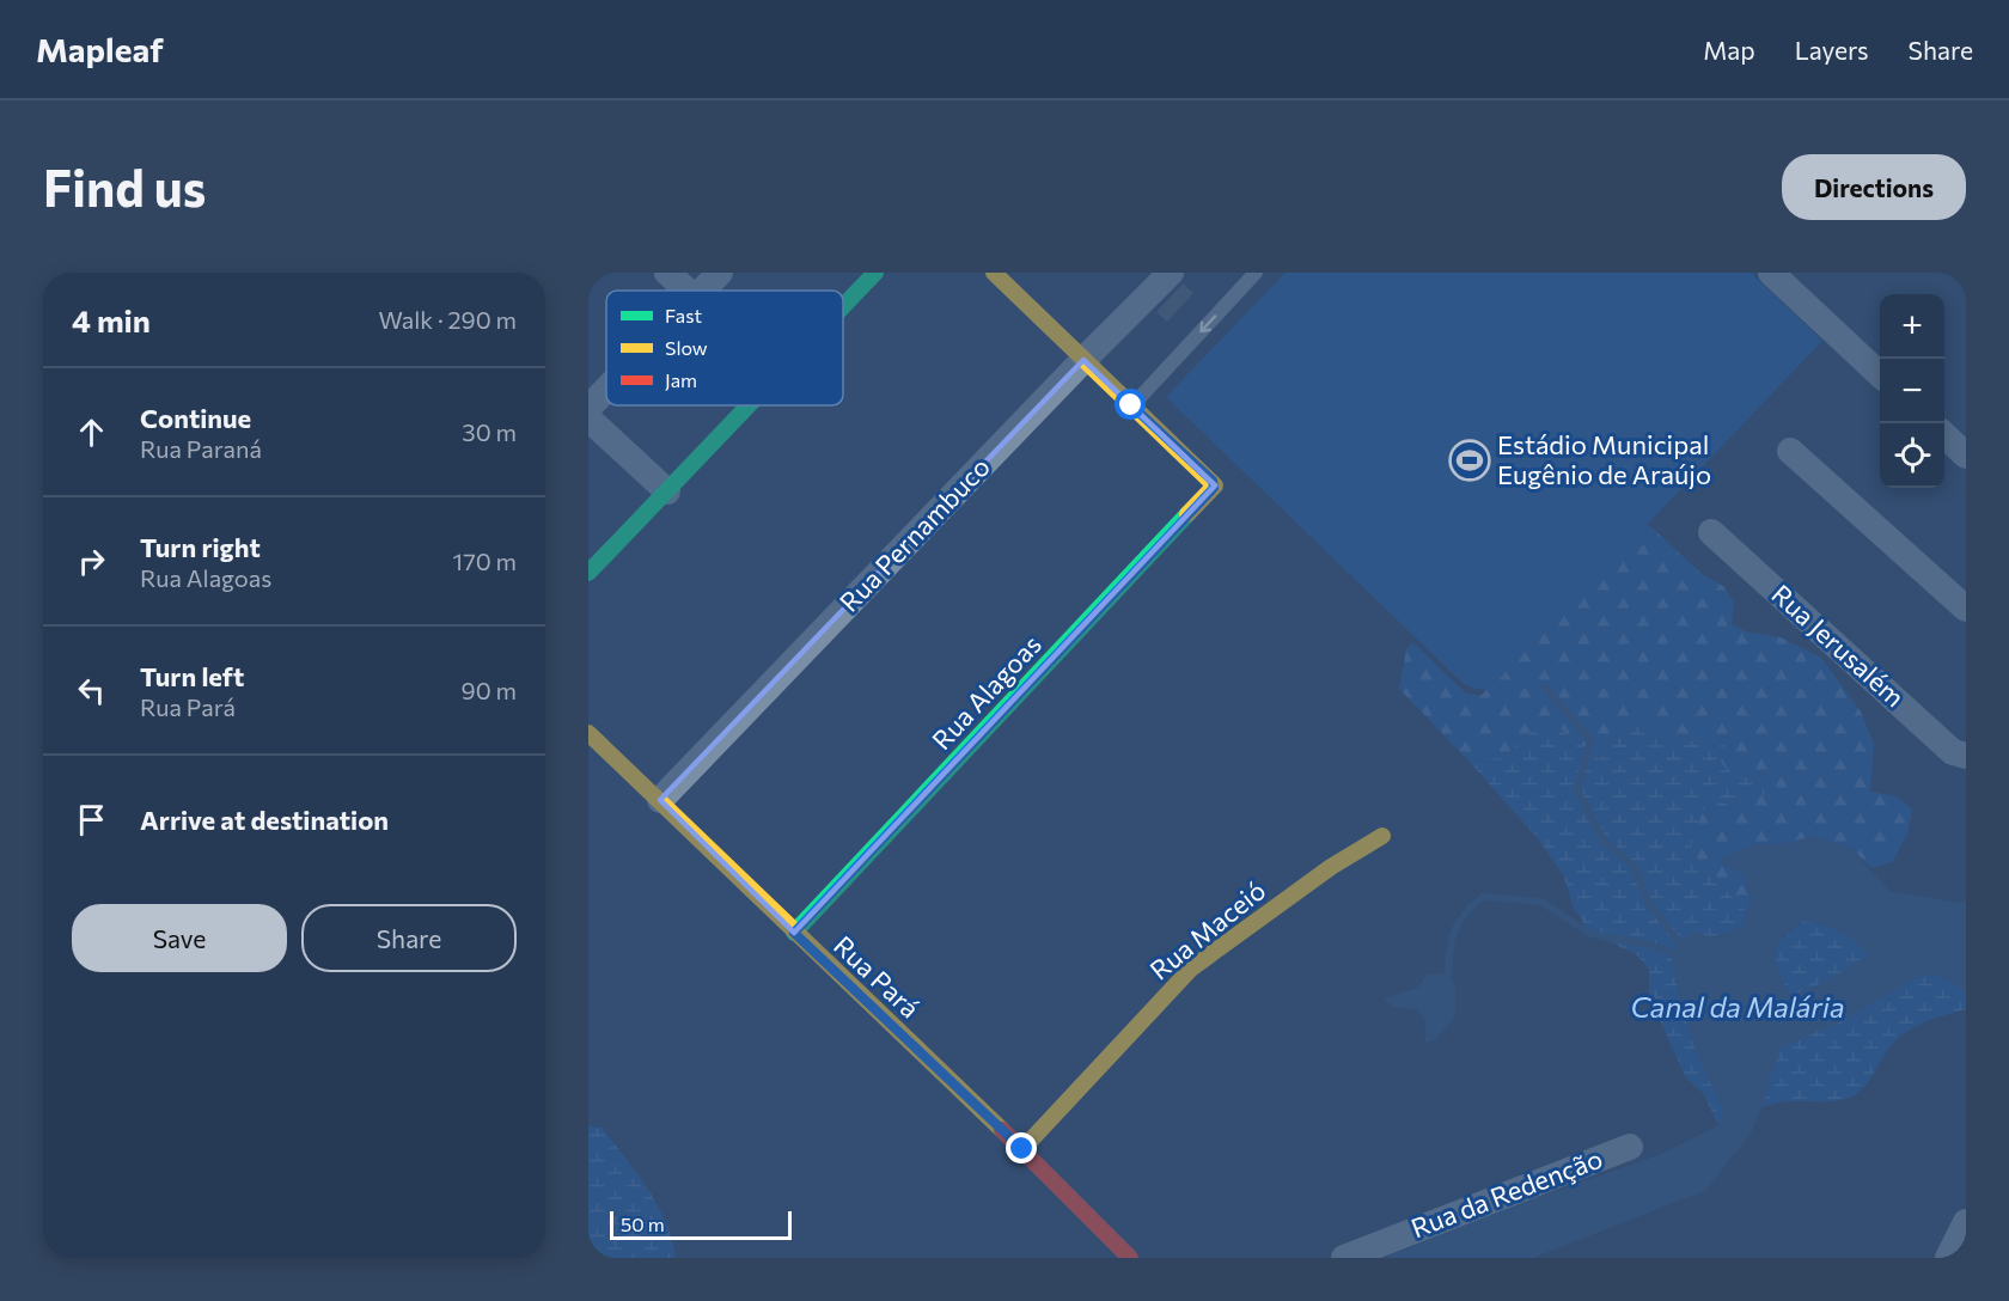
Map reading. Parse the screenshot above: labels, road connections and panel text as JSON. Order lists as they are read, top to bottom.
{
  "streets": {
    "street": [
      "Rua Pernambuco",
      "Rua Jerusalém",
      "Rua Alagoas",
      "Rua Maceió",
      "Rua Pará",
      "Rua da Redenção"
    ]
  },
  "crossings": [
    ["Rua Pernambuco", "Rua Pará"],
    ["Rua Alagoas", "Rua Pará"],
    ["Rua Maceió", "Rua Pará"]
  ],
  "water": ["Canal da Malária"],
  "places": {
    "sports": ["Estádio Municipal Eugênio de Araújo"]
  },
  "legend": ["Fast", "Slow", "Jam"],
  "scale_bar": "50 m",
  "page": {
    "header": "Mapleaf",
    "nav": ["Map", "Layers", "Share"],
    "buttons": [
      "Directions",
      ["Save", "Share"]
    ],
    "title": "Find us",
    "heading": ["4 min", "Walk · 290 m"],
    "map_buttons": ["+", "−"],
    "list": [
      ["Continue", "Rua Paraná", "30 m"],
      ["Turn right", "Rua Alagoas", "170 m"],
      ["Turn left", "Rua Pará", "90 m"],
      "Arrive at destination"
    ],
    "scale": "50 m"
  }
}
